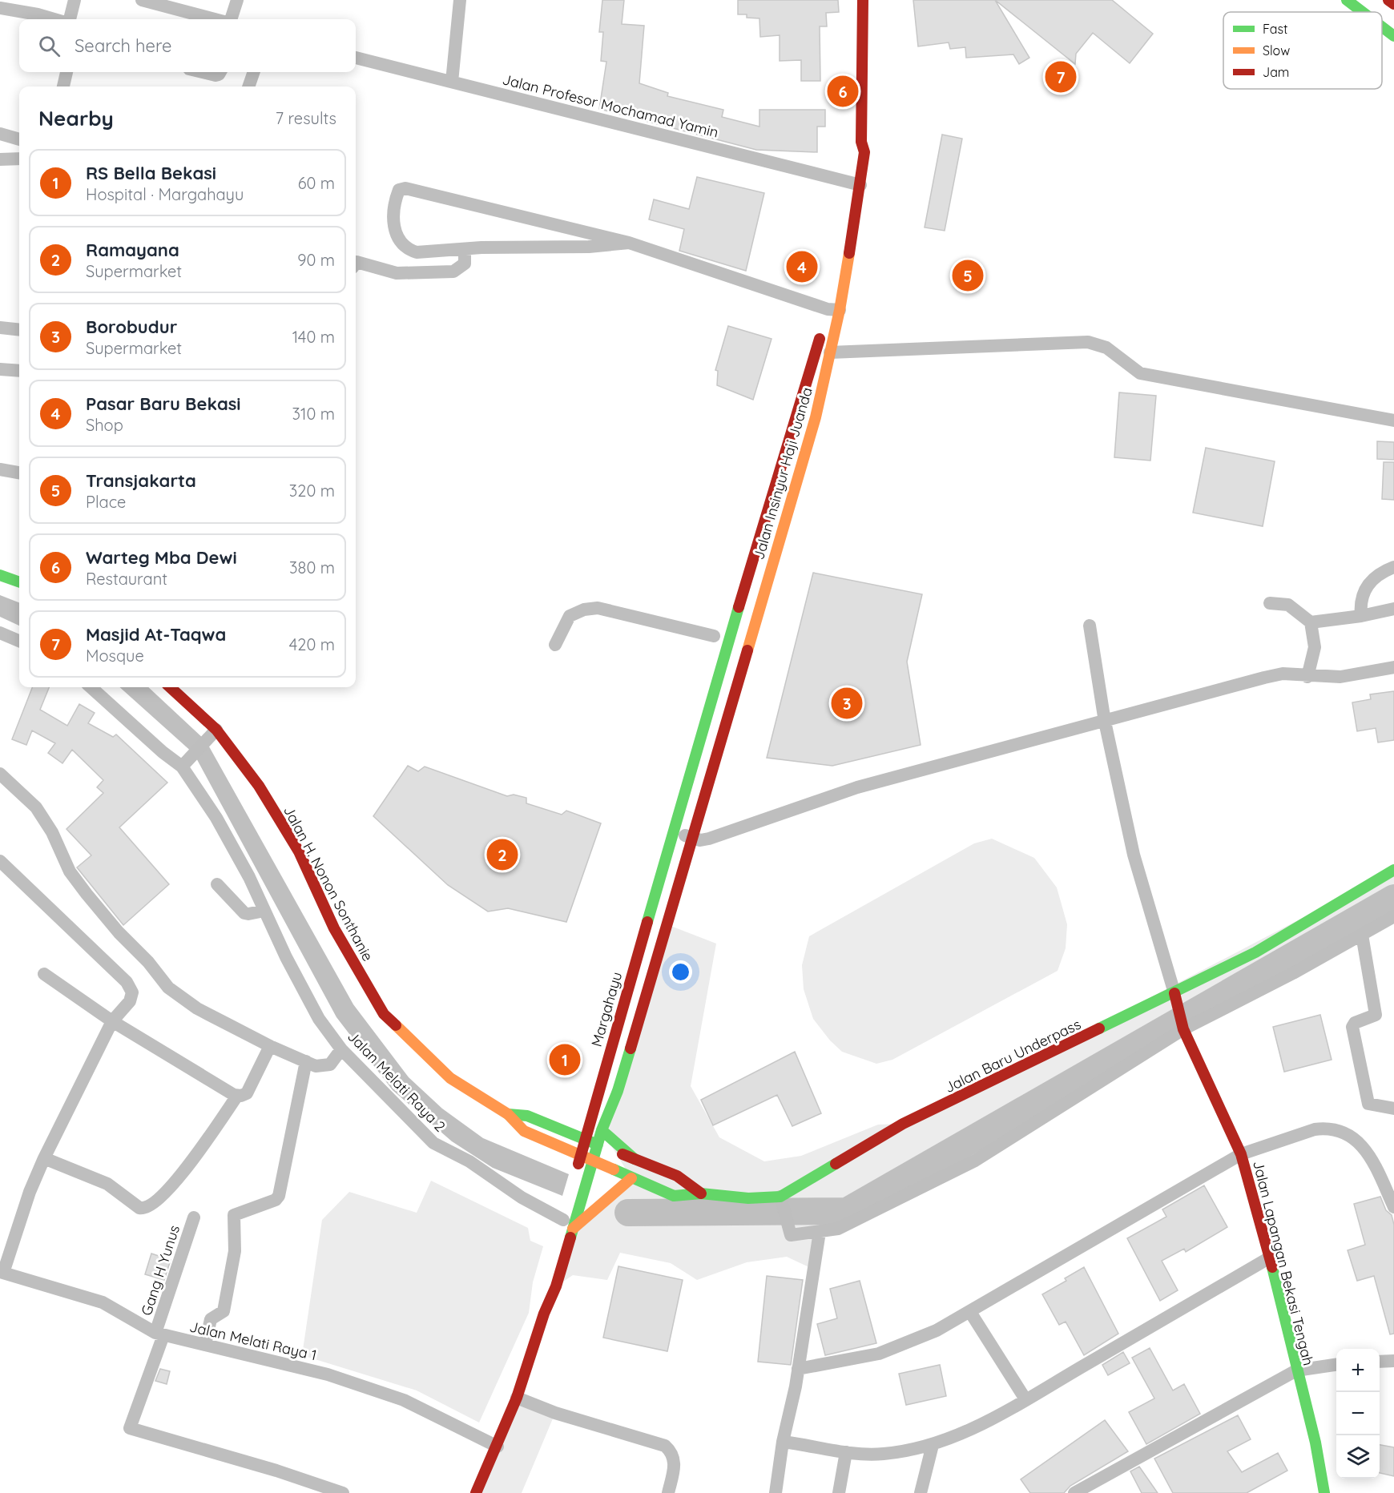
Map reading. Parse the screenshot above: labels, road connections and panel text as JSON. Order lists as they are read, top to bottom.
{
  "streets": {
    "main road": [
      "Jalan Insinyur Haji Juanda",
      "Jalan H. Nonon Sonthanie",
      "Margahayu",
      "Jalan Baru Underpass",
      "Jalan Lapangan Bekasi Tengah"
    ],
    "street": [
      "Jalan Profesor Mochamad Yamin",
      "Jalan Melati Raya 2",
      "Gang H Yunus",
      "Jalan Melati Raya 1"
    ]
  },
  "crossings": [
    ["Jalan Profesor Mochamad Yamin", "Jalan Insinyur Haji Juanda"],
    ["Jalan Insinyur Haji Juanda", "Margahayu"],
    ["Jalan Insinyur Haji Juanda", "Jalan Baru Underpass"],
    ["Jalan Insinyur Haji Juanda", "Jalan Melati Raya 2"],
    ["Jalan H. Nonon Sonthanie", "Jalan Baru Underpass"],
    ["Margahayu", "Jalan Baru Underpass"],
    ["Jalan Baru Underpass", "Jalan Lapangan Bekasi Tengah"],
    ["Gang H Yunus", "Jalan Melati Raya 1"]
  ],
  "legend": ["Fast", "Slow", "Jam"],
  "page": {
    "search": "Search here",
    "pins": [
      "7",
      "6",
      "4",
      "5",
      "3",
      "2",
      "1"
    ],
    "heading": ["Nearby", "7 results"],
    "list": [
      {
        "mark": "1",
        "name": "RS Bella Bekasi",
        "note": "Hospital · Margahayu",
        "value": "60 m"
      },
      {
        "mark": "2",
        "name": "Ramayana",
        "note": "Supermarket",
        "value": "90 m"
      },
      {
        "mark": "3",
        "name": "Borobudur",
        "note": "Supermarket",
        "value": "140 m"
      },
      {
        "mark": "4",
        "name": "Pasar Baru Bekasi",
        "note": "Shop",
        "value": "310 m"
      },
      {
        "mark": "5",
        "name": "Transjakarta",
        "note": "Place",
        "value": "320 m"
      },
      {
        "mark": "6",
        "name": "Warteg Mba Dewi",
        "note": "Restaurant",
        "value": "380 m"
      },
      {
        "mark": "7",
        "name": "Masjid At-Taqwa",
        "note": "Mosque",
        "value": "420 m"
      }
    ],
    "map_buttons": ["+", "−"]
  }
}
